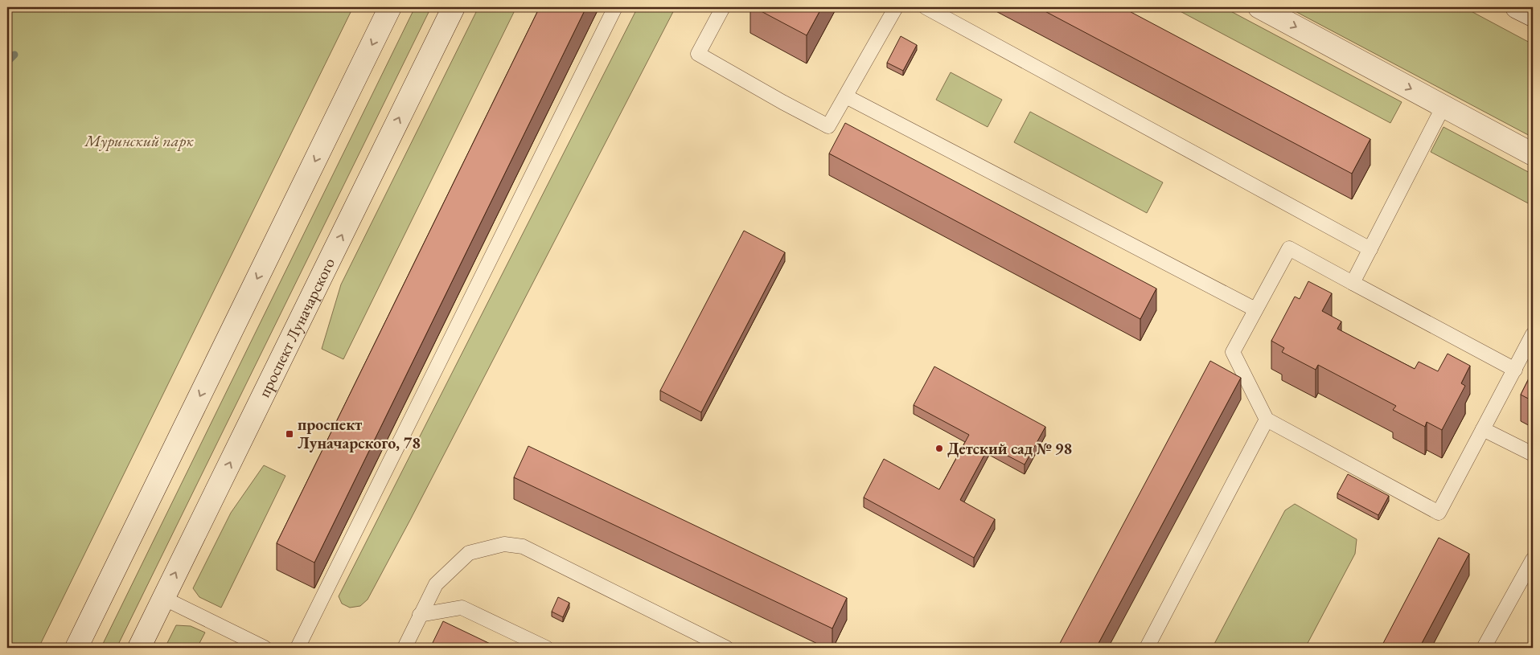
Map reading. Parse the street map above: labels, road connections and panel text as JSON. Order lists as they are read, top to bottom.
{
  "streets": {
    "main road": ["проспект Луначарского"]
  },
  "parks": ["Муринский парк"],
  "places": {
    "transit": ["проспект Луначарского, 78"],
    "other": ["Детский сад № 98"]
  }
}
